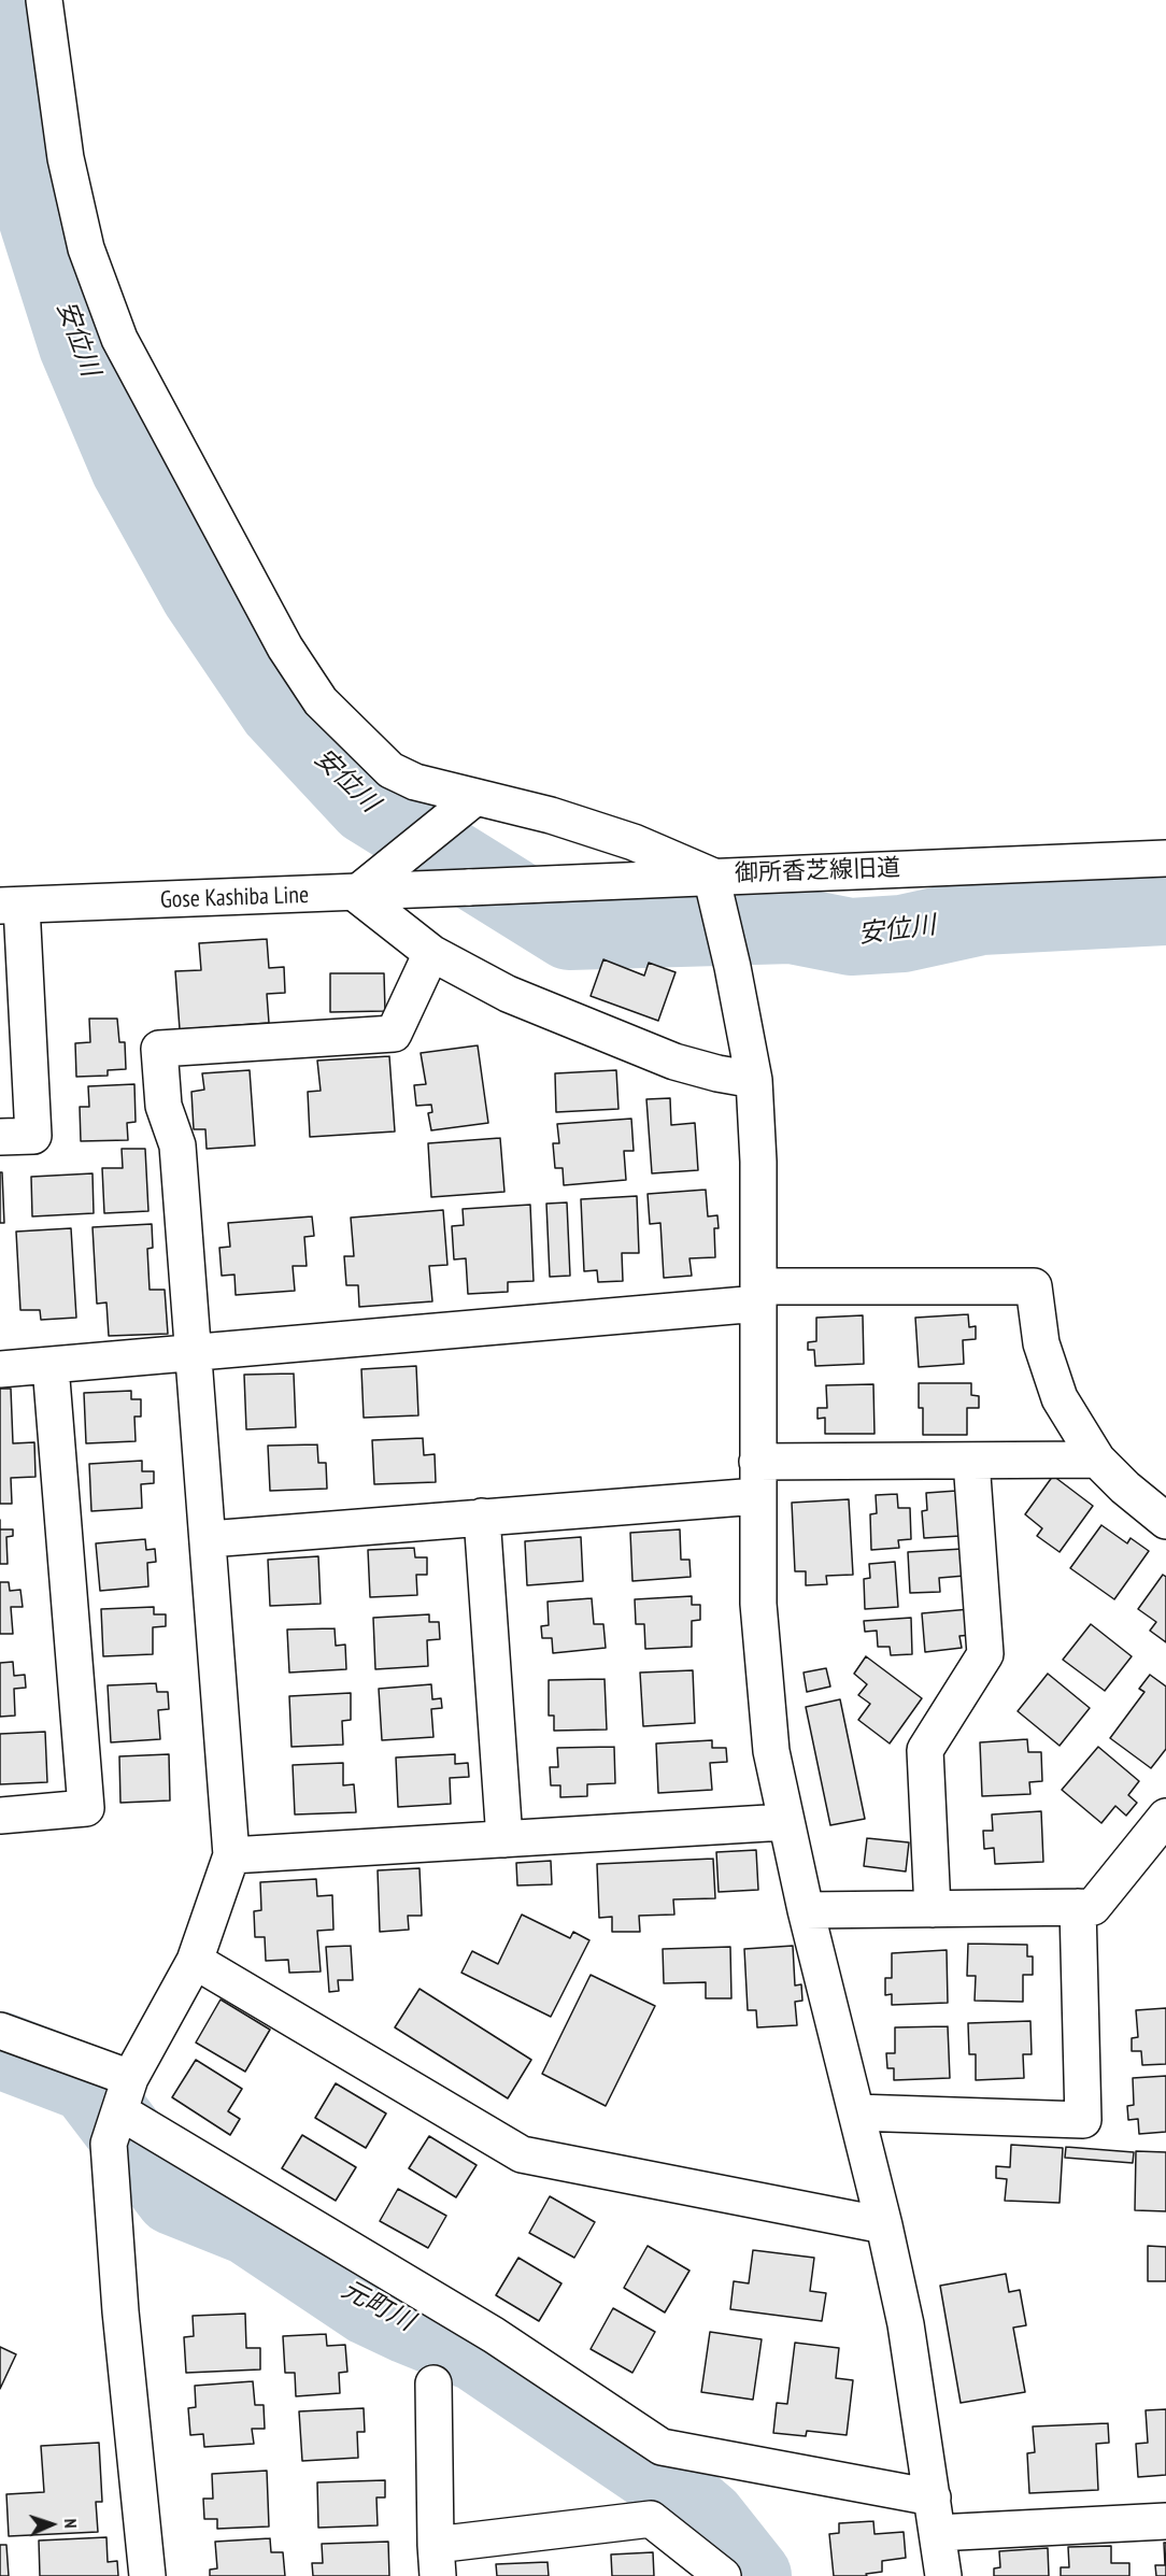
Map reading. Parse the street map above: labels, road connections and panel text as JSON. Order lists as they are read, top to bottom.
{
  "streets": {
    "street": ["御所香芝線旧道", "Gose Kashiba Line"]
  },
  "crossings": [
    ["御所香芝線旧道", "Gose Kashiba Line"]
  ],
  "water": ["安位川", "元町川"],
  "north": "right"
}
